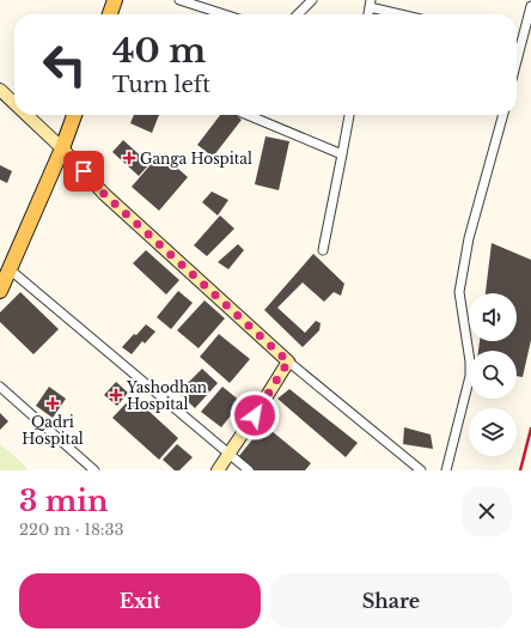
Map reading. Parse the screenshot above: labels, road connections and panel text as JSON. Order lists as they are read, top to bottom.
{
  "places": {
    "health": ["Ganga Hospital", "Yashodhan Hospital", "Qadri Hospital"]
  },
  "page": {
    "turn": ["40 m", "Turn left"],
    "heading": ["3 min", "220 m · 18:33"],
    "buttons": ["Exit", "Share"]
  }
}
